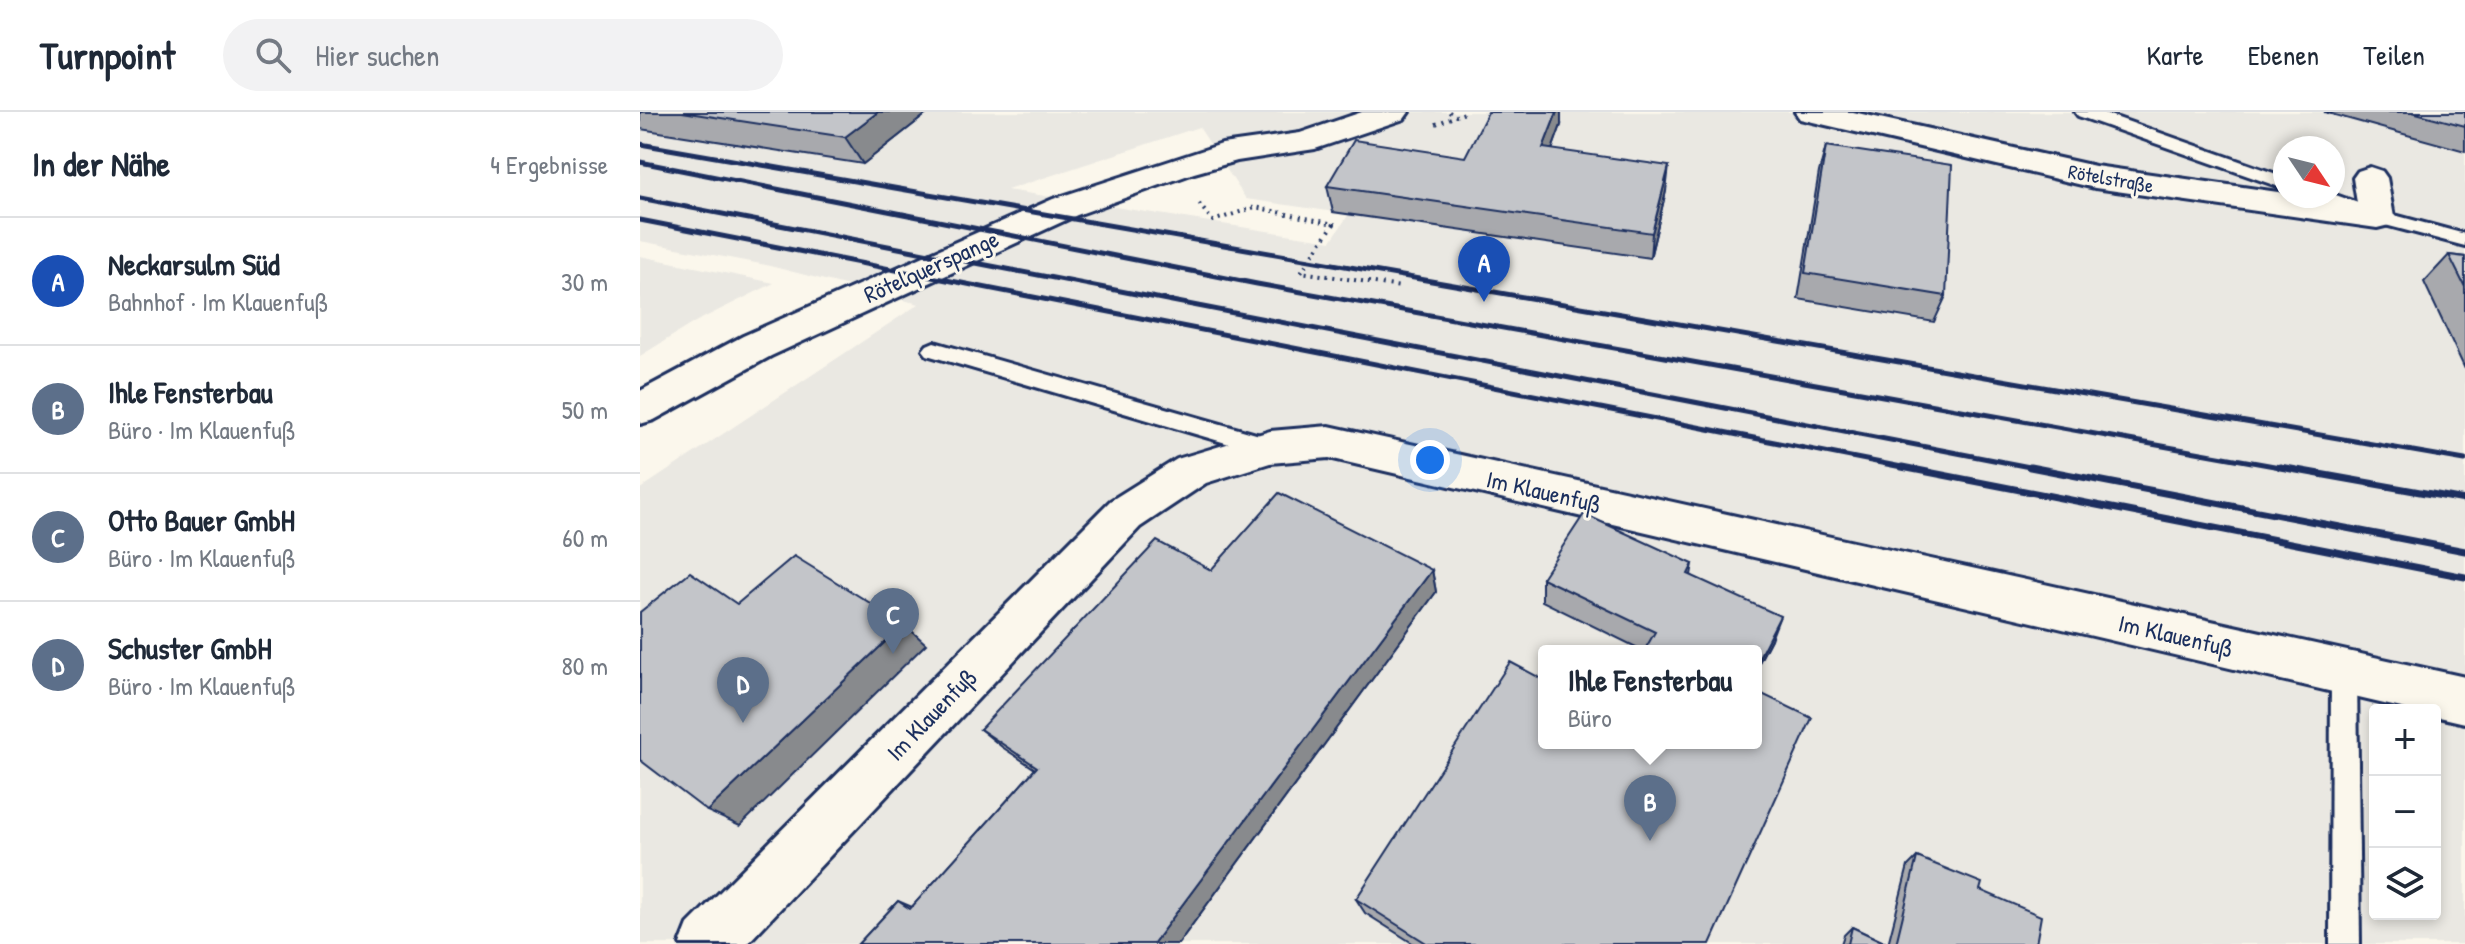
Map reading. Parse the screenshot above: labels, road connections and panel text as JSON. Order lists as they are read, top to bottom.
{
  "streets": {
    "street": ["Rötelstraße", "Rötelquerspange", "Im Klauenfuß"]
  },
  "north": "bottom right",
  "page": {
    "header": "Turnpoint",
    "search": "Hier suchen",
    "nav": ["Karte", "Ebenen", "Teilen"],
    "heading": ["In der Nähe", "4 Ergebnisse"],
    "list": [
      {
        "mark": "A",
        "name": "Neckarsulm Süd",
        "note": "Bahnhof · Im Klauenfuß",
        "value": "30 m"
      },
      {
        "mark": "B",
        "name": "Ihle Fensterbau",
        "note": "Büro · Im Klauenfuß",
        "value": "50 m"
      },
      {
        "mark": "C",
        "name": "Otto Bauer GmbH",
        "note": "Büro · Im Klauenfuß",
        "value": "60 m"
      },
      {
        "mark": "D",
        "name": "Schuster GmbH",
        "note": "Büro · Im Klauenfuß",
        "value": "80 m"
      }
    ],
    "pins": [
      "A",
      "C",
      "D",
      "B"
    ],
    "popup": ["Ihle Fensterbau", "Büro"],
    "map_buttons": ["+", "−"]
  }
}
